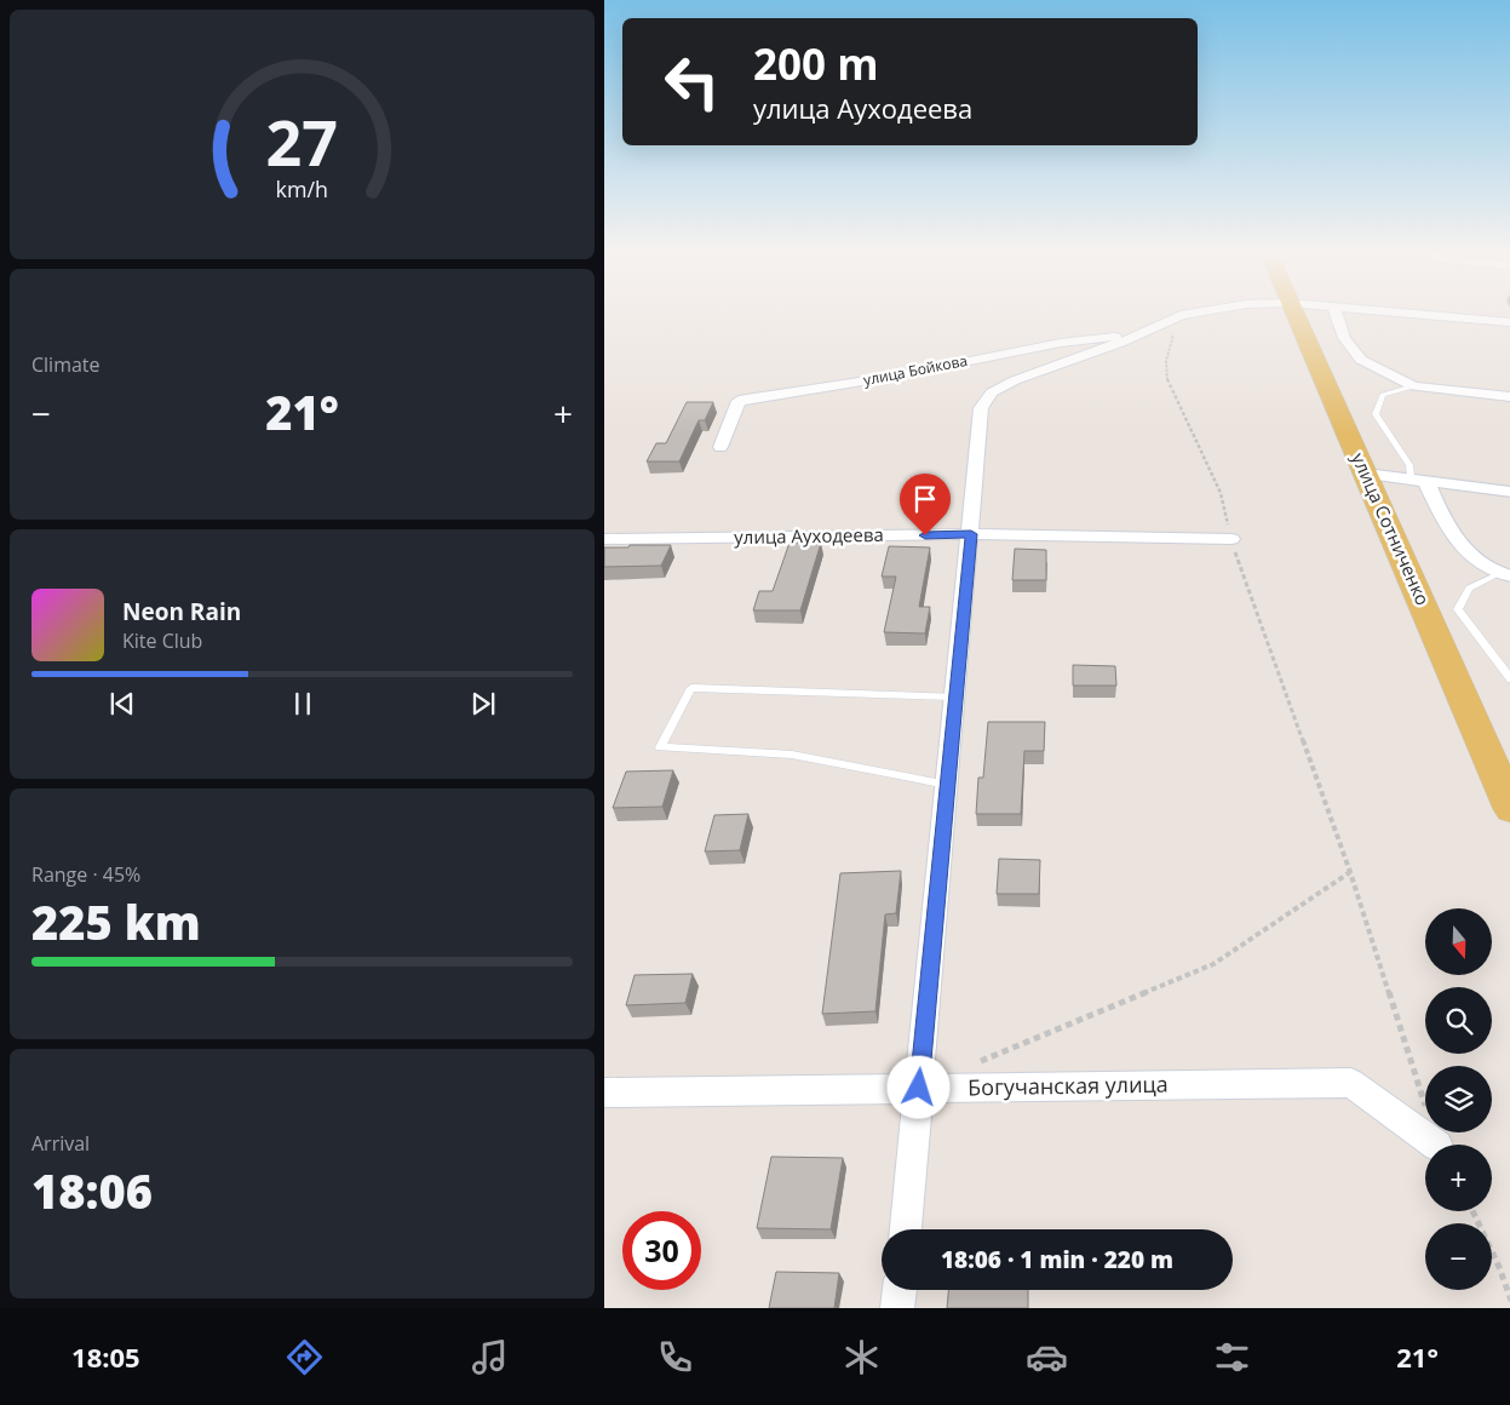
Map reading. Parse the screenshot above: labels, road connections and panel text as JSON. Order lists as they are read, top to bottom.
{
  "streets": {
    "main road": ["улица Сотниченко"],
    "street": ["улица Бойкова", "улица Ауходеева", "Богучанская улица"]
  },
  "north": "bottom",
  "page": {
    "turn": ["200 m", "улица Ауходеева"],
    "tile": [
      "Climate",
      ["Range · 45%", "225 km"],
      ["Arrival", "18:06"]
    ],
    "heat": ["−", "21°", "+"],
    "song": ["Neon Rain", "Kite Club"],
    "map_buttons": ["+", "−"],
    "limit": "30",
    "trip": "18:06 · 1 min · 220 m",
    "tabs": ["18:05", "21°"],
    "gauge": ["27", "km/h"]
  }
}
